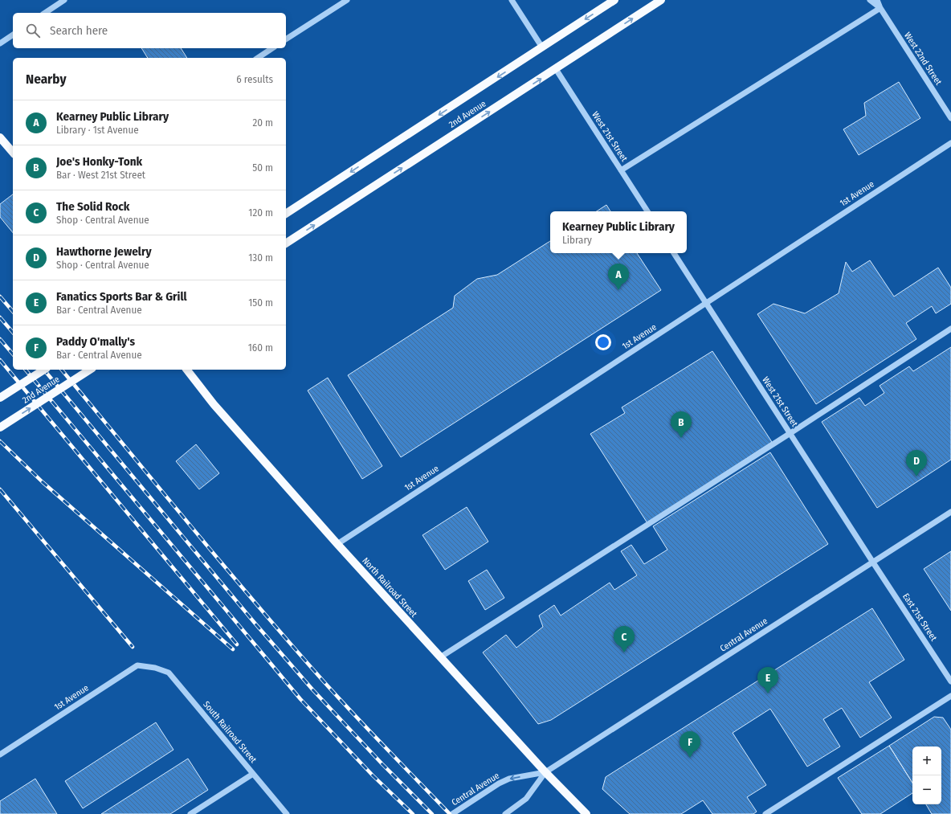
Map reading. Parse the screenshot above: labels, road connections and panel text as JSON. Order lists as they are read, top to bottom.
{
  "streets": {
    "main road": ["2nd Avenue", "North Railroad Street"],
    "street": [
      "West 22nd Street",
      "West 21st Street",
      "1st Avenue",
      "East 21st Street",
      "Central Avenue",
      "South Railroad Street"
    ]
  },
  "crossings": [
    ["2nd Avenue", "West 21st Street"],
    ["West 21st Street", "1st Avenue"],
    ["West 21st Street", "East 21st Street"],
    ["West 21st Street", "Central Avenue"],
    ["1st Avenue", "North Railroad Street"],
    ["1st Avenue", "South Railroad Street"],
    ["North Railroad Street", "Central Avenue"],
    ["East 21st Street", "Central Avenue"]
  ],
  "page": {
    "search": "Search here",
    "heading": ["Nearby", "6 results"],
    "list": [
      {
        "mark": "A",
        "name": "Kearney Public Library",
        "note": "Library · 1st Avenue",
        "value": "20 m"
      },
      {
        "mark": "B",
        "name": "Joe's Honky-Tonk",
        "note": "Bar · West 21st Street",
        "value": "50 m"
      },
      {
        "mark": "C",
        "name": "The Solid Rock",
        "note": "Shop · Central Avenue",
        "value": "120 m"
      },
      {
        "mark": "D",
        "name": "Hawthorne Jewelry",
        "note": "Shop · Central Avenue",
        "value": "130 m"
      },
      {
        "mark": "E",
        "name": "Fanatics Sports Bar & Grill",
        "note": "Bar · Central Avenue",
        "value": "150 m"
      },
      {
        "mark": "F",
        "name": "Paddy O'mally's",
        "note": "Bar · Central Avenue",
        "value": "160 m"
      }
    ],
    "popup": ["Kearney Public Library", "Library"],
    "pins": [
      "A",
      "B",
      "D",
      "C",
      "E",
      "F"
    ],
    "map_buttons": ["+", "−"]
  }
}
